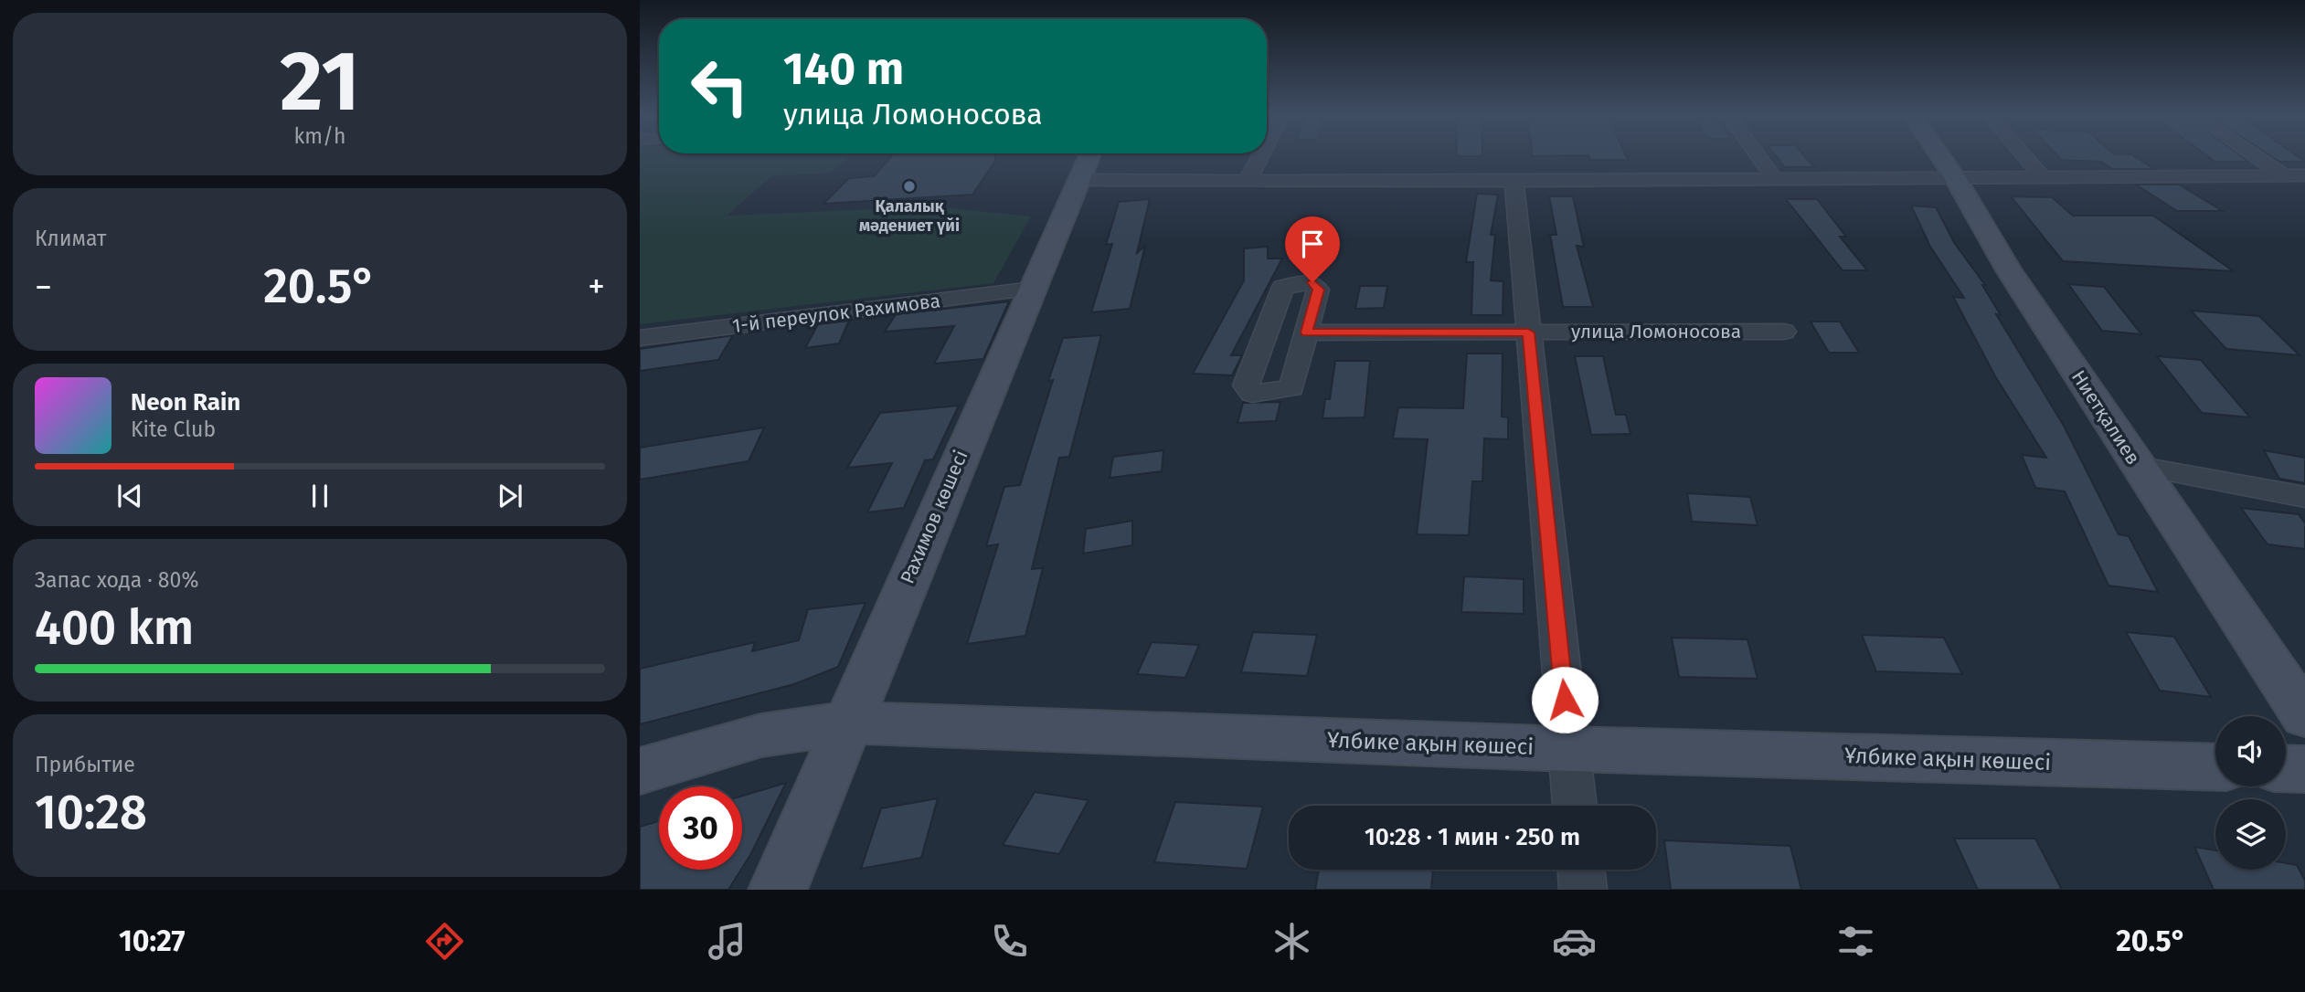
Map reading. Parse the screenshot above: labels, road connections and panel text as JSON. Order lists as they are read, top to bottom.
{
  "streets": {
    "street": [
      "1-й переулок Рахимова",
      "улица Ломоносова",
      "Ниетқалиев",
      "Рахимов көшесі",
      "Ұлбике ақын көшесі"
    ]
  },
  "crossings": [
    ["1-й переулок Рахимова", "Рахимов көшесі"],
    ["Рахимов көшесі", "Ұлбике ақын көшесі"]
  ],
  "places": ["Қалалық мәдениет үйі"],
  "page": {
    "tile": [
      ["21", "km/h"],
      "Климат",
      ["Запас хода · 80%", "400 km"],
      ["Прибытие", "10:28"]
    ],
    "turn": ["140 m", "улица Ломоносова"],
    "heat": ["−", "20.5°", "+"],
    "song": ["Neon Rain", "Kite Club"],
    "limit": "30",
    "trip": "10:28 · 1 мин · 250 m",
    "tabs": ["10:27", "20.5°"]
  }
}
